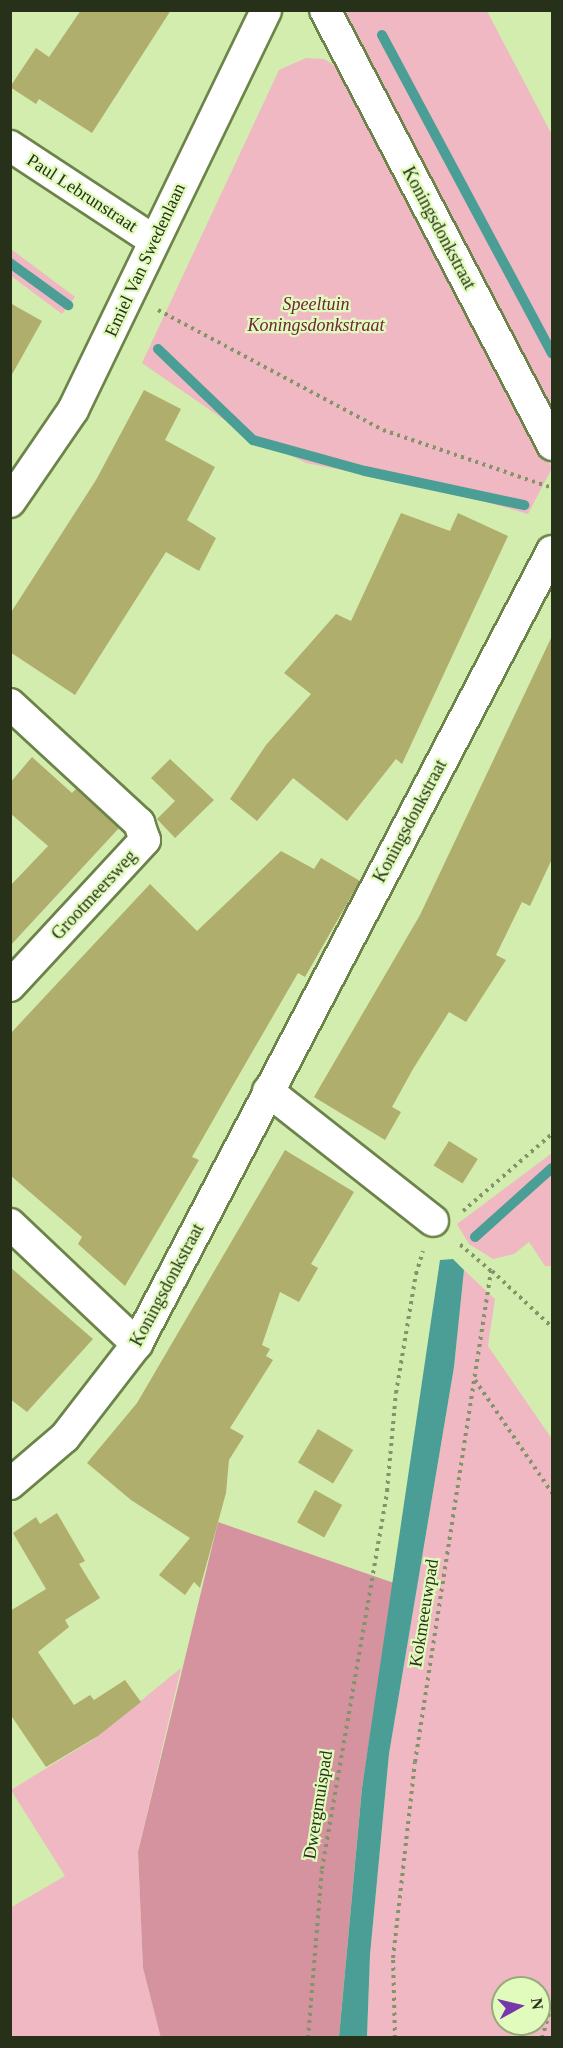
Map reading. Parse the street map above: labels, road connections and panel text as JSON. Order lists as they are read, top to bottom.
{
  "streets": {
    "street": [
      "Paul Lebrunstraat",
      "Koningsdonkstraat",
      "Emiel Van Swedenlaan",
      "Grootmeersweg"
    ],
    "path": ["Kokmeeuwpad", "Dwergmuispad"]
  },
  "crossings": [
    ["Paul Lebrunstraat", "Emiel Van Swedenlaan"]
  ],
  "parks": ["Speeltuin Koningsdonkstraat"],
  "north": "right"
}
